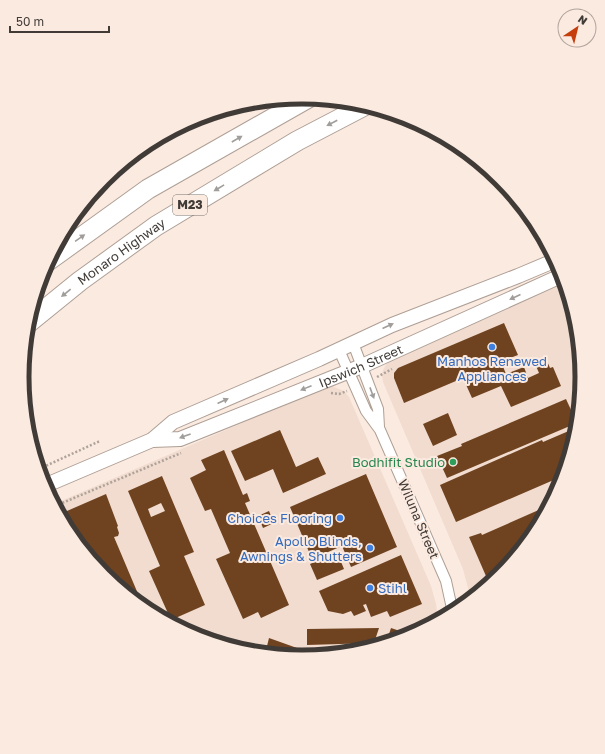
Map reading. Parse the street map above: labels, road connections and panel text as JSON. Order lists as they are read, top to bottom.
{
  "streets": {
    "highway": ["M23", "Monaro Highway"],
    "main road": ["Ipswich Street"],
    "street": ["Wiluna Street"]
  },
  "crossings": [
    ["Ipswich Street", "Wiluna Street"]
  ],
  "places": [
    "Manhos Renewed Appliances",
    "Bodhifit Studio",
    "Choices Flooring",
    "Apollo Blinds, Awnings & Shutters",
    "Stihl"
  ],
  "scale_bar": "50 m",
  "north": "top right"
}
